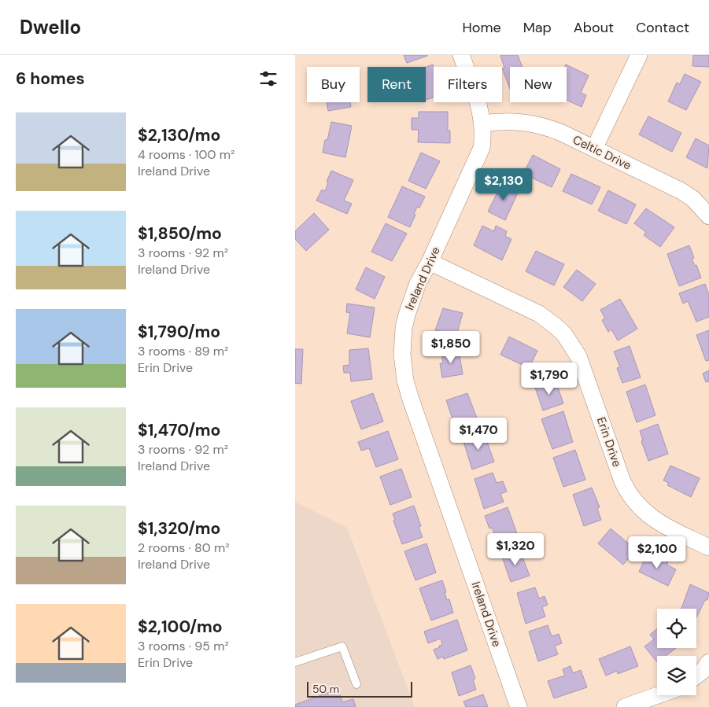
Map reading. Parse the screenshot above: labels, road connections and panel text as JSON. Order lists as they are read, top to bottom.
{
  "streets": {
    "street": ["Celtic Drive", "Ireland Drive", "Erin Drive"]
  },
  "crossings": [
    ["Celtic Drive", "Ireland Drive"],
    ["Ireland Drive", "Erin Drive"]
  ],
  "scale_bar": "50 m",
  "page": {
    "header": "Dwello",
    "nav": [
      "Home",
      "Map",
      "About",
      "Contact"
    ],
    "heading": "6 homes",
    "chip": [
      "Buy",
      "Rent",
      "Filters",
      "New"
    ],
    "list": [
      {
        "name": "$2,130/mo",
        "note": "4 rooms · 100 m² · Ireland Drive"
      },
      {
        "name": "$1,850/mo",
        "note": "3 rooms · 92 m² · Ireland Drive"
      },
      {
        "name": "$1,790/mo",
        "note": "3 rooms · 89 m² · Erin Drive"
      },
      {
        "name": "$1,470/mo",
        "note": "3 rooms · 92 m² · Ireland Drive"
      },
      {
        "name": "$1,320/mo",
        "note": "2 rooms · 80 m² · Ireland Drive"
      },
      {
        "name": "$2,100/mo",
        "note": "3 rooms · 95 m² · Erin Drive"
      }
    ],
    "price": [
      "$2,130",
      "$1,850",
      "$1,790",
      "$1,470",
      "$1,320",
      "$2,100"
    ],
    "scale": "50 m"
  }
}
